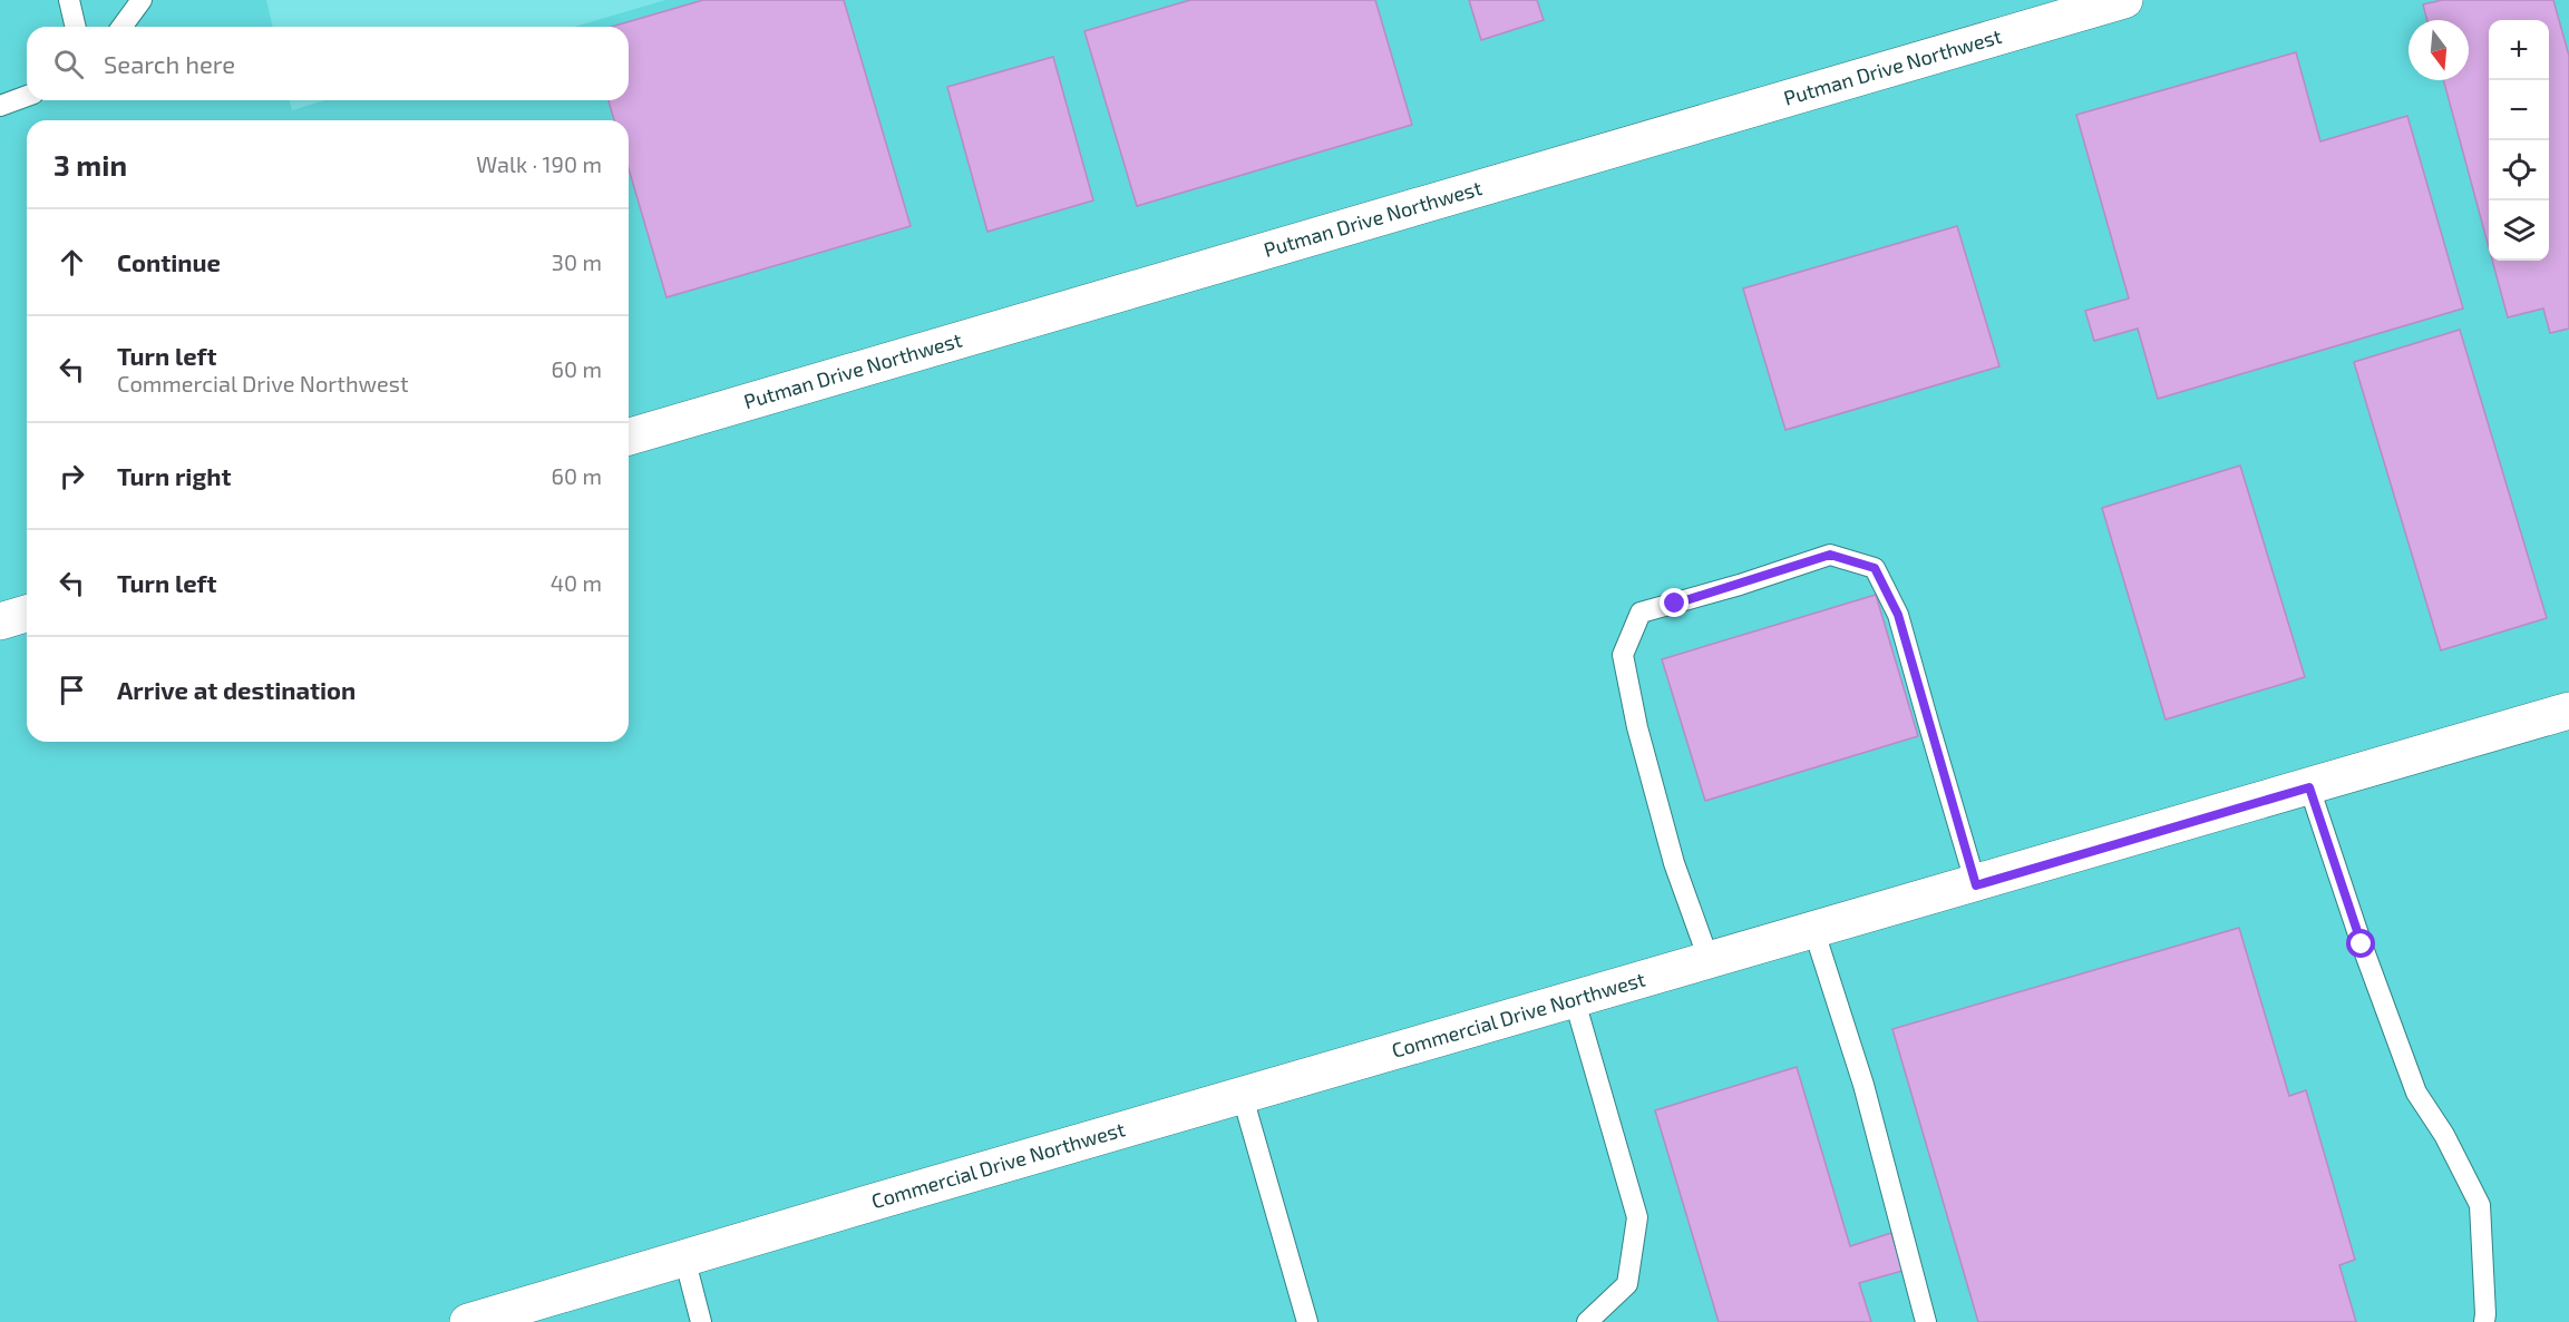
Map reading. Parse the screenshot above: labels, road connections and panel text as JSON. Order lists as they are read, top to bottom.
{
  "streets": {
    "street": ["Putman Drive Northwest", "Commercial Drive Northwest"]
  },
  "north": "bottom",
  "page": {
    "map_buttons": ["+", "−"],
    "search": "Search here",
    "heading": ["3 min", "Walk · 190 m"],
    "list": [
      ["Continue", "30 m"],
      ["Turn left", "Commercial Drive Northwest", "60 m"],
      ["Turn right", "60 m"],
      ["Turn left", "40 m"],
      "Arrive at destination"
    ]
  }
}
